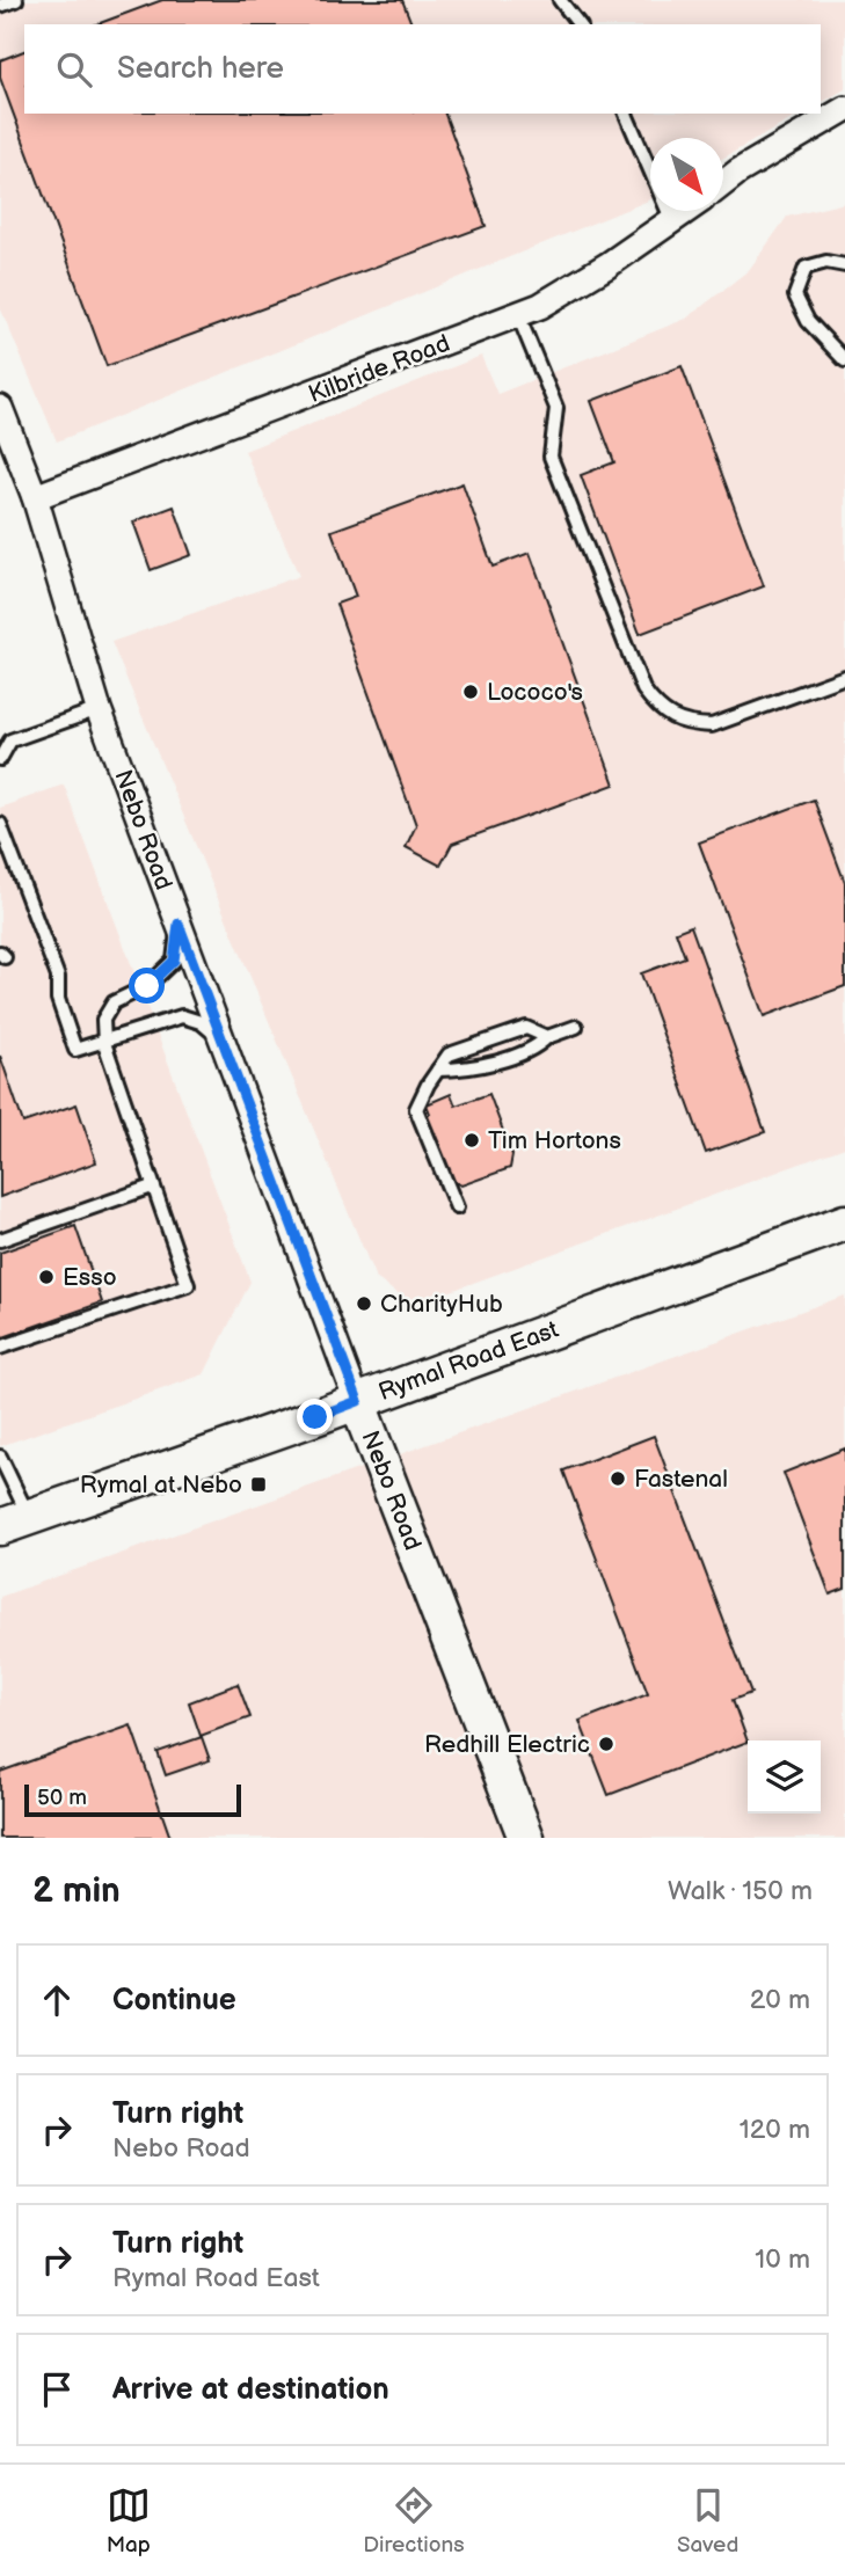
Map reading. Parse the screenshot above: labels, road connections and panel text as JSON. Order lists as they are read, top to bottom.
{
  "streets": {
    "main road": ["Nebo Road", "Rymal Road East"],
    "street": ["Kilbride Road"]
  },
  "crossings": [
    ["Kilbride Road", "Nebo Road"],
    ["Nebo Road", "Rymal Road East"]
  ],
  "places": {
    "other": [
      "Lococo's",
      "Tim Hortons",
      "Esso",
      "CharityHub",
      "Fastenal",
      "Redhill Electric"
    ],
    "transit": ["Rymal at Nebo"]
  },
  "scale_bar": "50 m",
  "north": "bottom right",
  "page": {
    "search": "Search here",
    "scale": "50 m",
    "heading": ["2 min", "Walk · 150 m"],
    "list": [
      ["Continue", "20 m"],
      ["Turn right", "Nebo Road", "120 m"],
      ["Turn right", "Rymal Road East", "10 m"],
      "Arrive at destination"
    ],
    "nav": ["Map", "Directions", "Saved"]
  }
}
